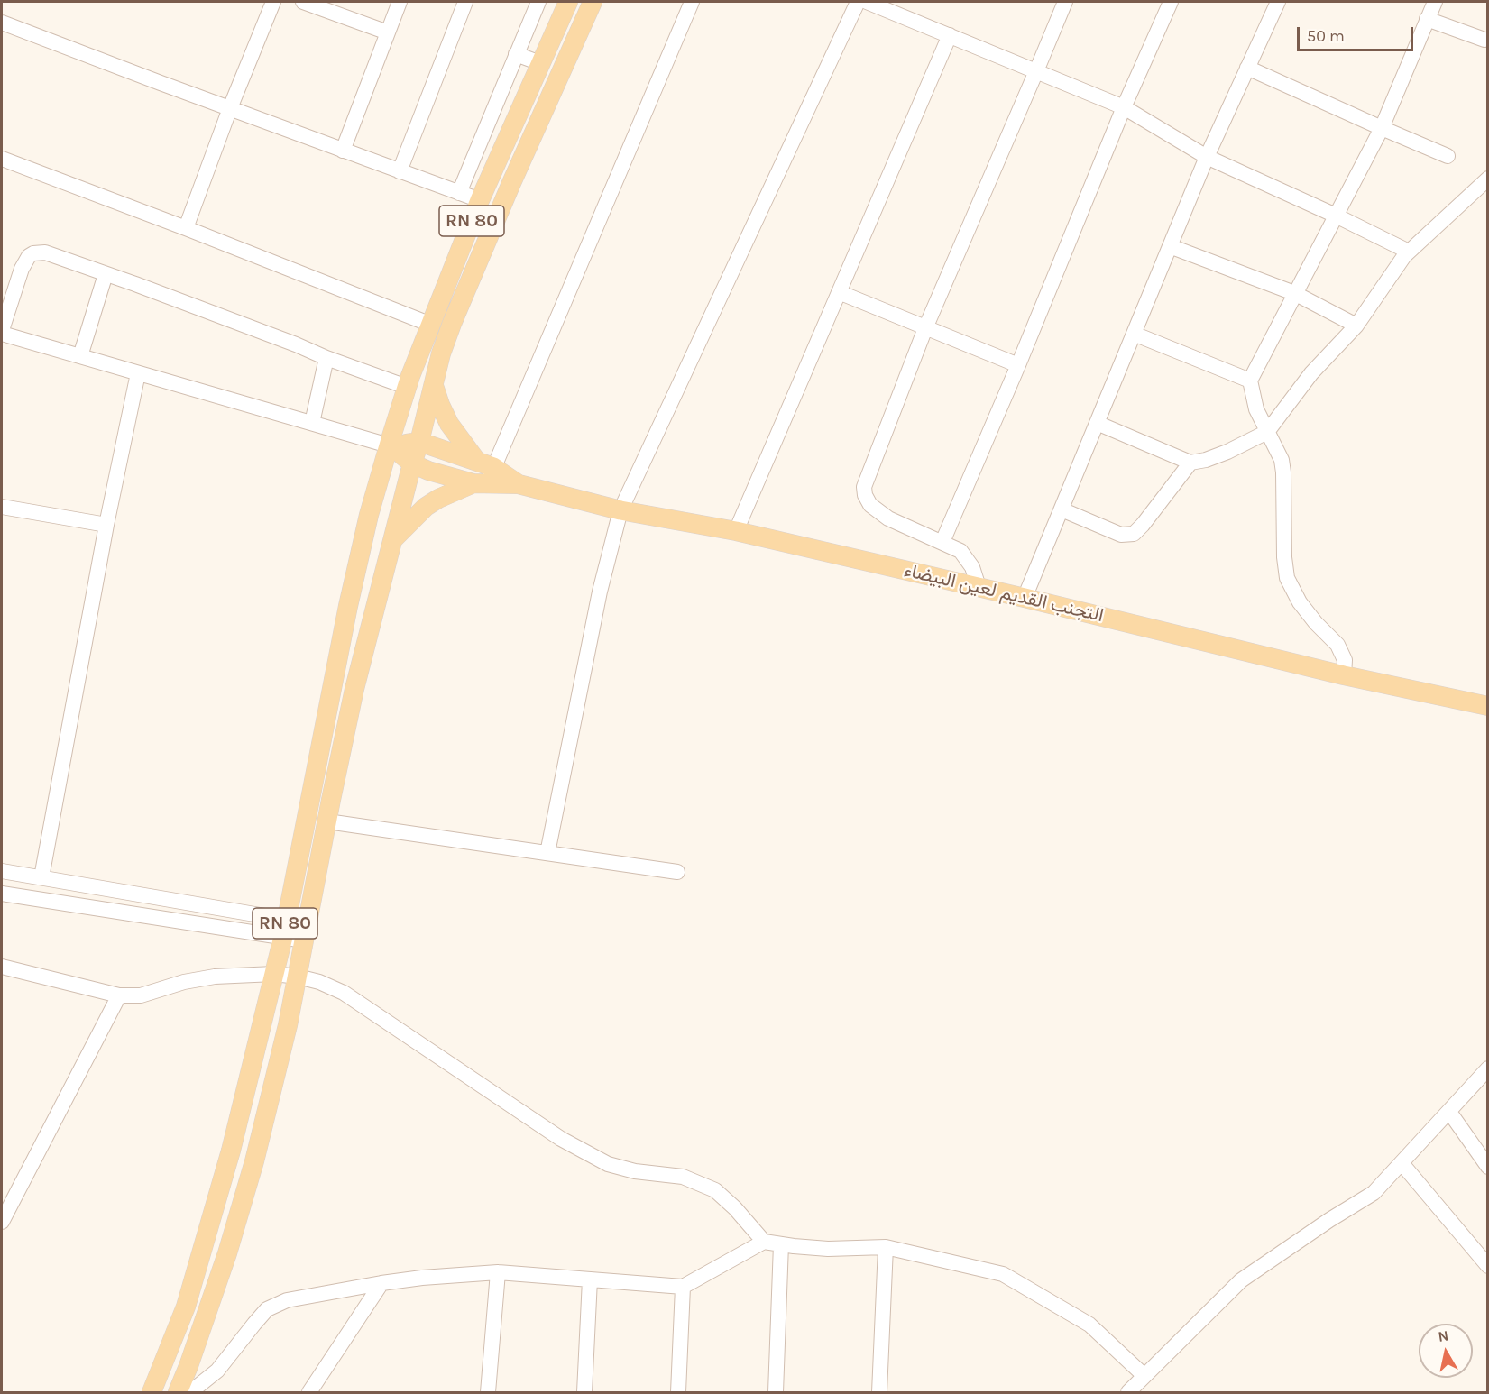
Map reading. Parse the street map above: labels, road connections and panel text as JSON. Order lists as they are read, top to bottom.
{
  "streets": {
    "main road": ["RN 80", "التجنب القديم لعين البيضاء"]
  },
  "scale_bar": "50 m",
  "north": "top"
}
